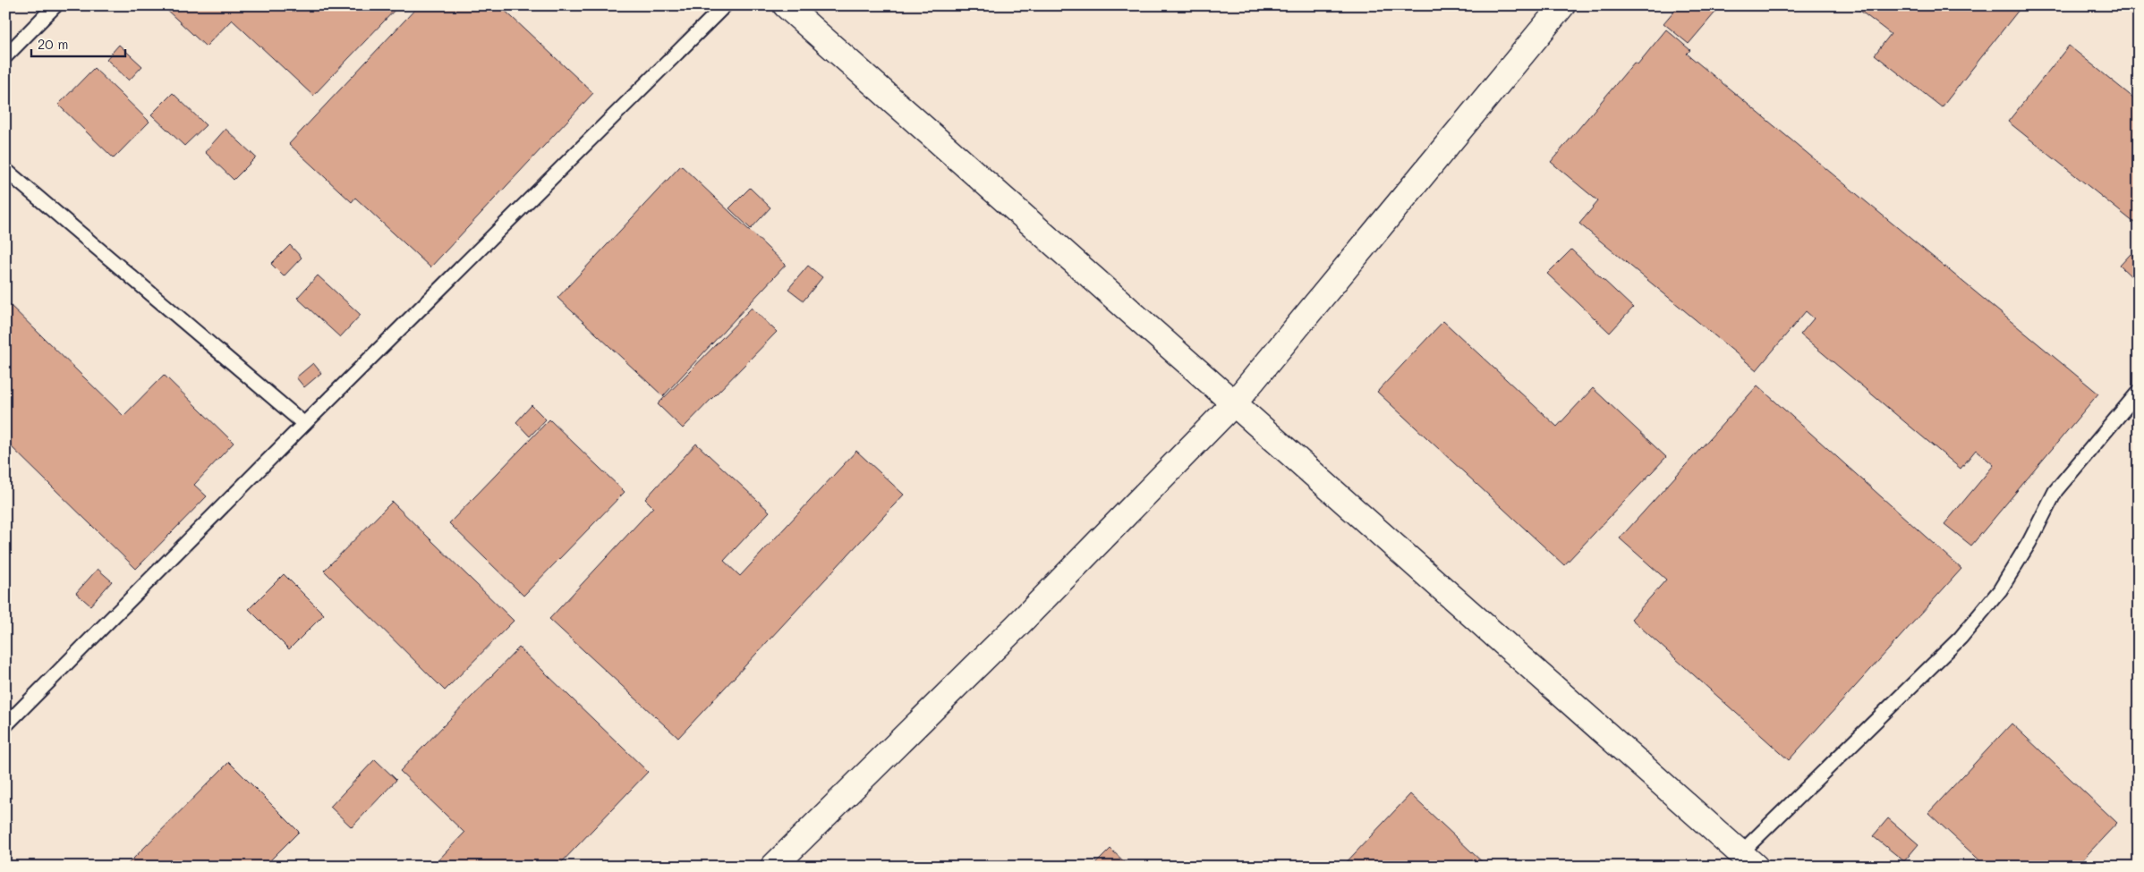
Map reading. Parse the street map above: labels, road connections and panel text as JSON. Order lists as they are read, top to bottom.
{
  "scale_bar": "20 m"
}
